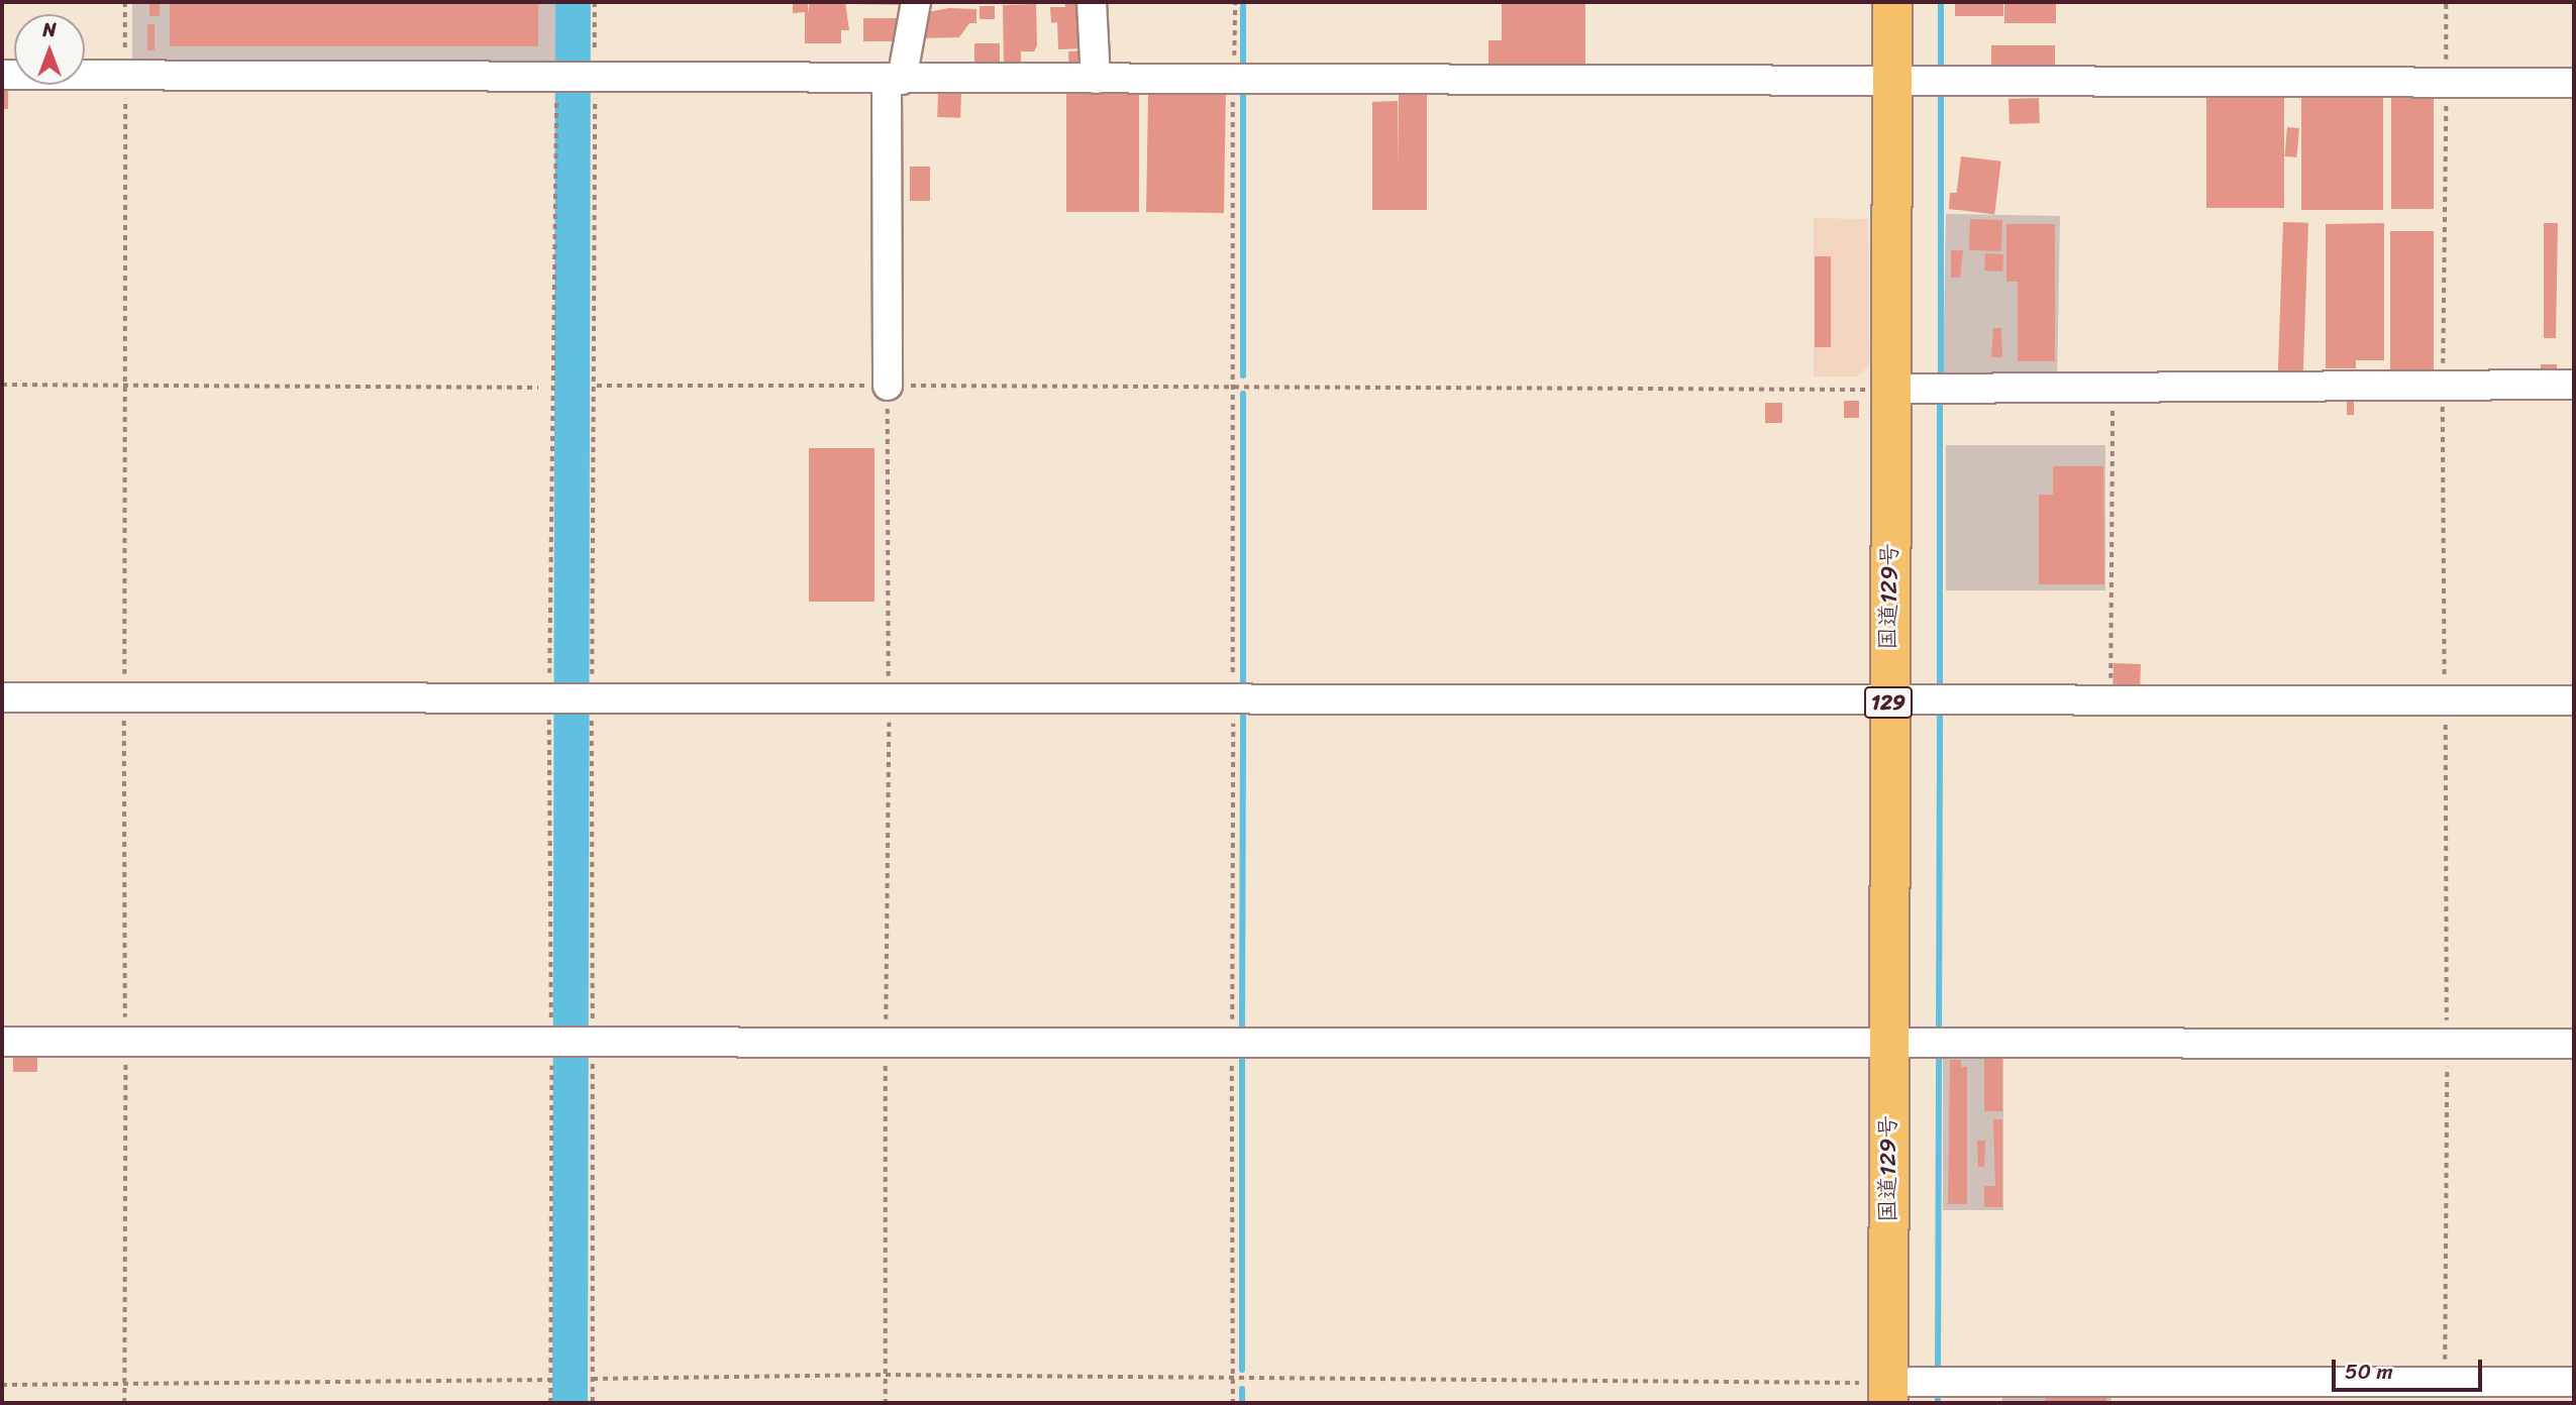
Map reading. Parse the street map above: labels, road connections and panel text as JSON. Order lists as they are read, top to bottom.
{
  "streets": {
    "highway": ["国道129号", "129"]
  },
  "scale_bar": "50 m",
  "north": "top"
}
